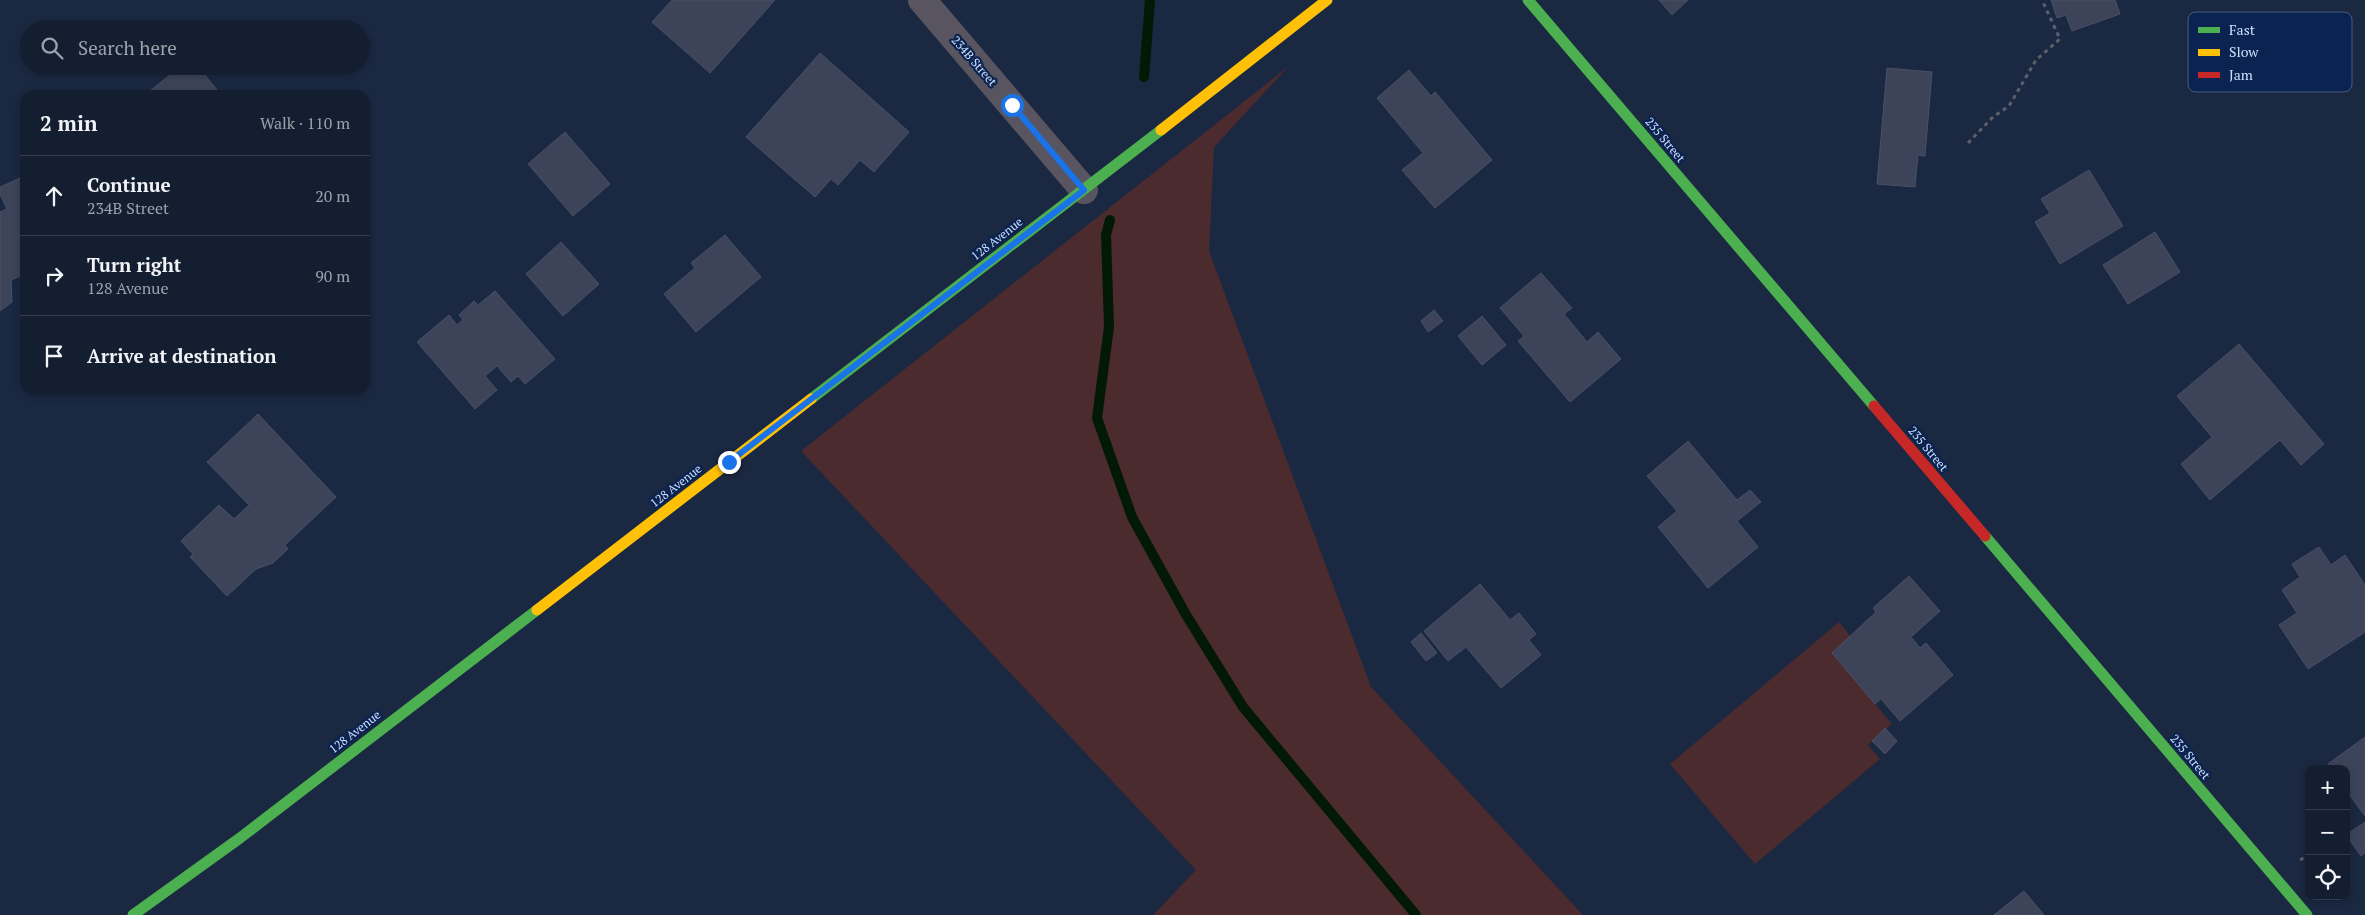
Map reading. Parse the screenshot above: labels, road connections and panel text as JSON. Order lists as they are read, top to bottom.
{
  "streets": {
    "street": ["234B Street", "235 Street", "128 Avenue"]
  },
  "crossings": [
    ["234B Street", "128 Avenue"]
  ],
  "legend": ["Fast", "Slow", "Jam"],
  "page": {
    "search": "Search here",
    "heading": ["2 min", "Walk · 110 m"],
    "list": [
      ["Continue", "234B Street", "20 m"],
      ["Turn right", "128 Avenue", "90 m"],
      "Arrive at destination"
    ],
    "map_buttons": ["+", "−"]
  }
}
